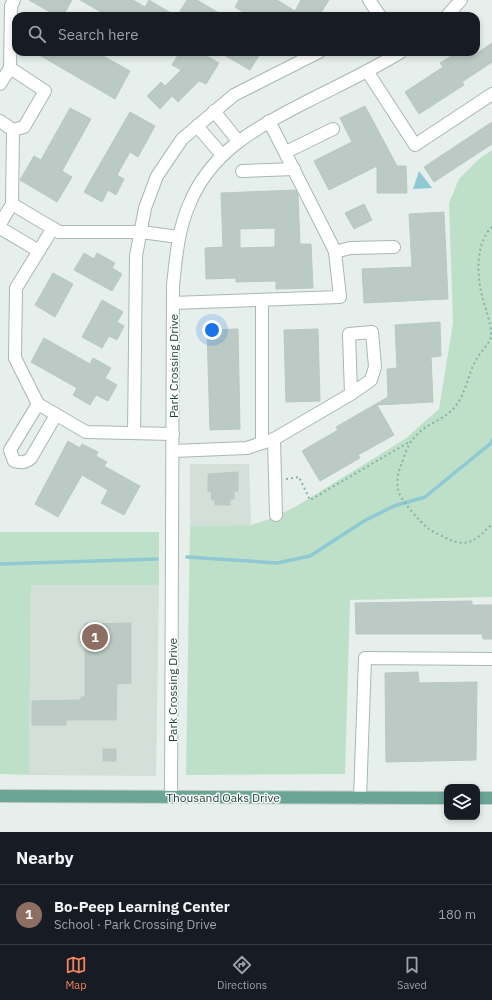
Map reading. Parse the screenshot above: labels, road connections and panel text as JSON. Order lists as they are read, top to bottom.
{
  "streets": {
    "main road": ["Thousand Oaks Drive"],
    "street": ["Park Crossing Drive"]
  },
  "crossings": [
    ["Park Crossing Drive", "Thousand Oaks Drive"]
  ],
  "page": {
    "search": "Search here",
    "pins": "1",
    "heading": "Nearby",
    "list": [
      {
        "mark": "1",
        "name": "Bo-Peep Learning Center",
        "note": "School · Park Crossing Drive",
        "value": "180 m"
      }
    ],
    "nav": ["Map", "Directions", "Saved"]
  }
}
